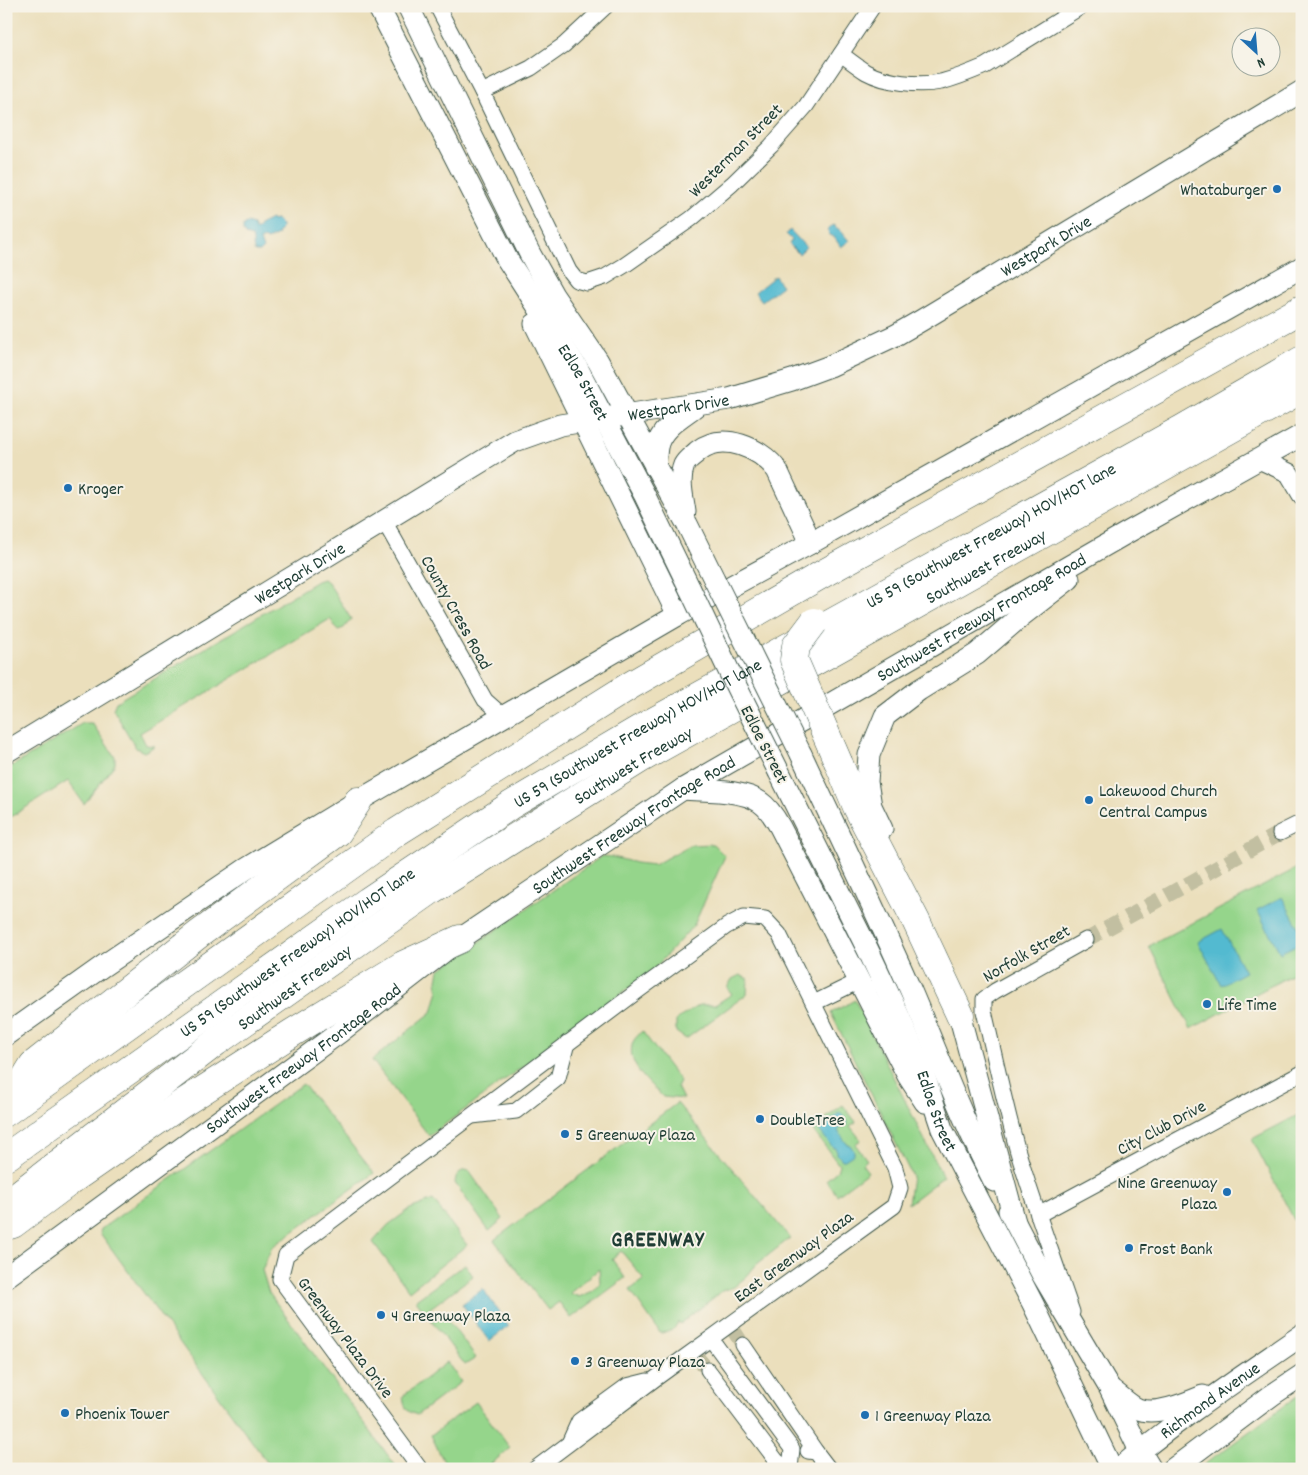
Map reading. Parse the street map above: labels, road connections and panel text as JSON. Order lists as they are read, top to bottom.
{
  "streets": {
    "highway": ["US 59 (Southwest Freeway) HOV/HOT lane", "Southwest Freeway"],
    "main road": [
      "Westpark Drive",
      "Edloe Street",
      "Southwest Freeway Frontage Road",
      "Richmond Avenue"
    ],
    "street": [
      "Westerman Street",
      "County Cress Road",
      "Norfolk Street",
      "City Club Drive",
      "East Greenway Plaza",
      "Greenway Plaza Drive"
    ]
  },
  "crossings": [
    ["Westpark Drive", "Edloe Street"],
    ["Westpark Drive", "County Cress Road"],
    ["Edloe Street", "Norfolk Street"],
    ["Edloe Street", "City Club Drive"],
    ["Edloe Street", "Richmond Avenue"],
    ["East Greenway Plaza", "Greenway Plaza Drive"]
  ],
  "districts": ["GREENWAY"],
  "places": [
    "Whataburger",
    "Kroger",
    "Lakewood Church Central Campus",
    "Life Time",
    "DoubleTree",
    "5 Greenway Plaza",
    "Nine Greenway Plaza",
    "Frost Bank",
    "4 Greenway Plaza",
    "3 Greenway Plaza",
    "Phoenix Tower",
    "1 Greenway Plaza"
  ],
  "north": "bottom right"
}
